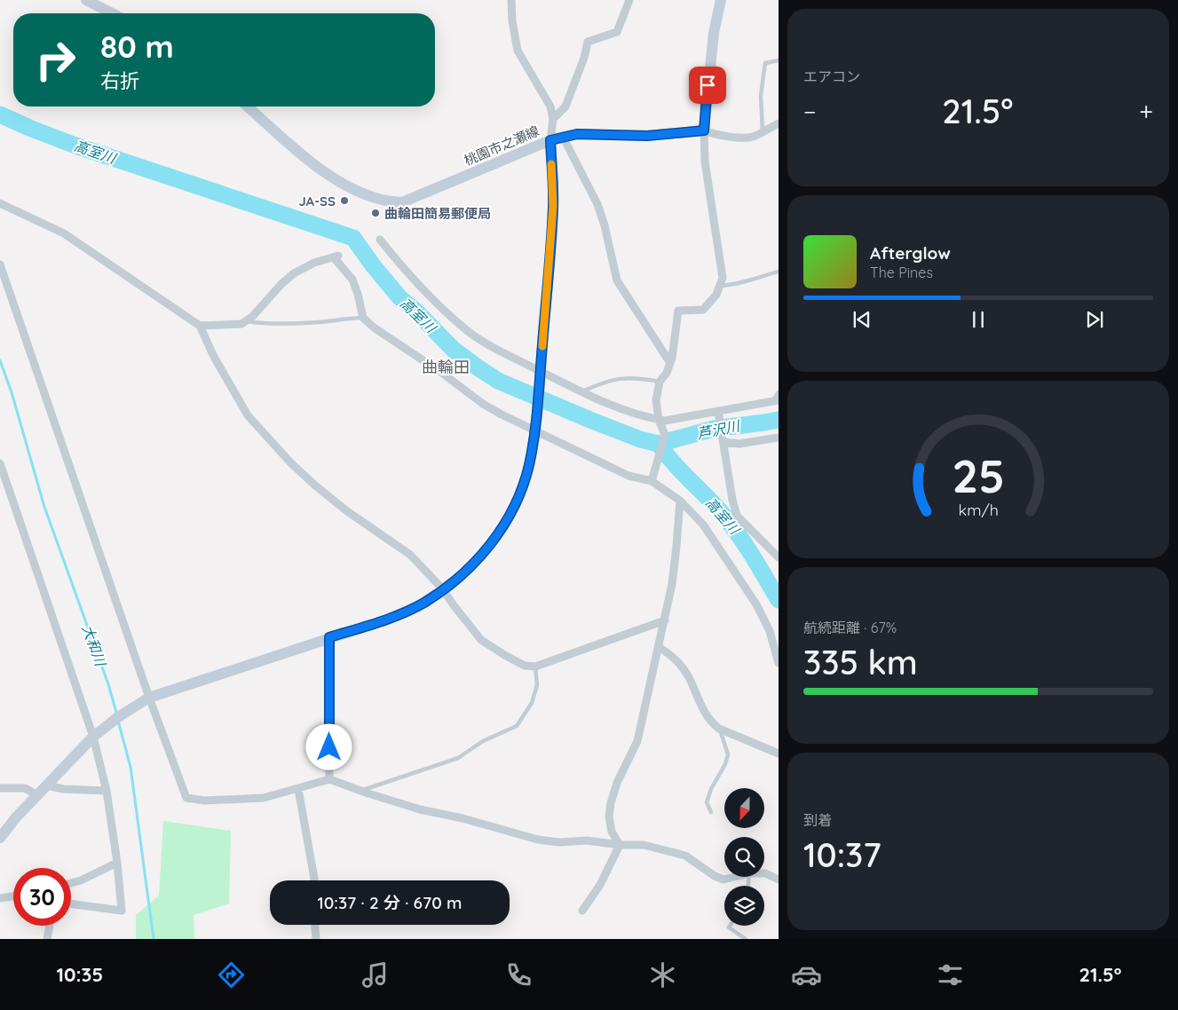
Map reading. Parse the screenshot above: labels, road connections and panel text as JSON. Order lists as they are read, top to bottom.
{
  "streets": {
    "street": ["桃園市之瀬線"]
  },
  "districts": ["曲輪田"],
  "water": ["高室川", "芦沢川", "大和川"],
  "places": ["JA-SS", "曲輪田簡易郵便局"],
  "north": "bottom",
  "page": {
    "tile": [
      "エアコン",
      ["航続距離 · 67%", "335 km"],
      ["到着", "10:37"]
    ],
    "turn": ["80 m", "右折"],
    "heat": ["−", "21.5°", "+"],
    "song": ["Afterglow", "The Pines"],
    "limit": "30",
    "trip": "10:37 · 2 分 · 670 m",
    "tabs": ["10:35", "21.5°"],
    "gauge": ["25", "km/h"]
  }
}
